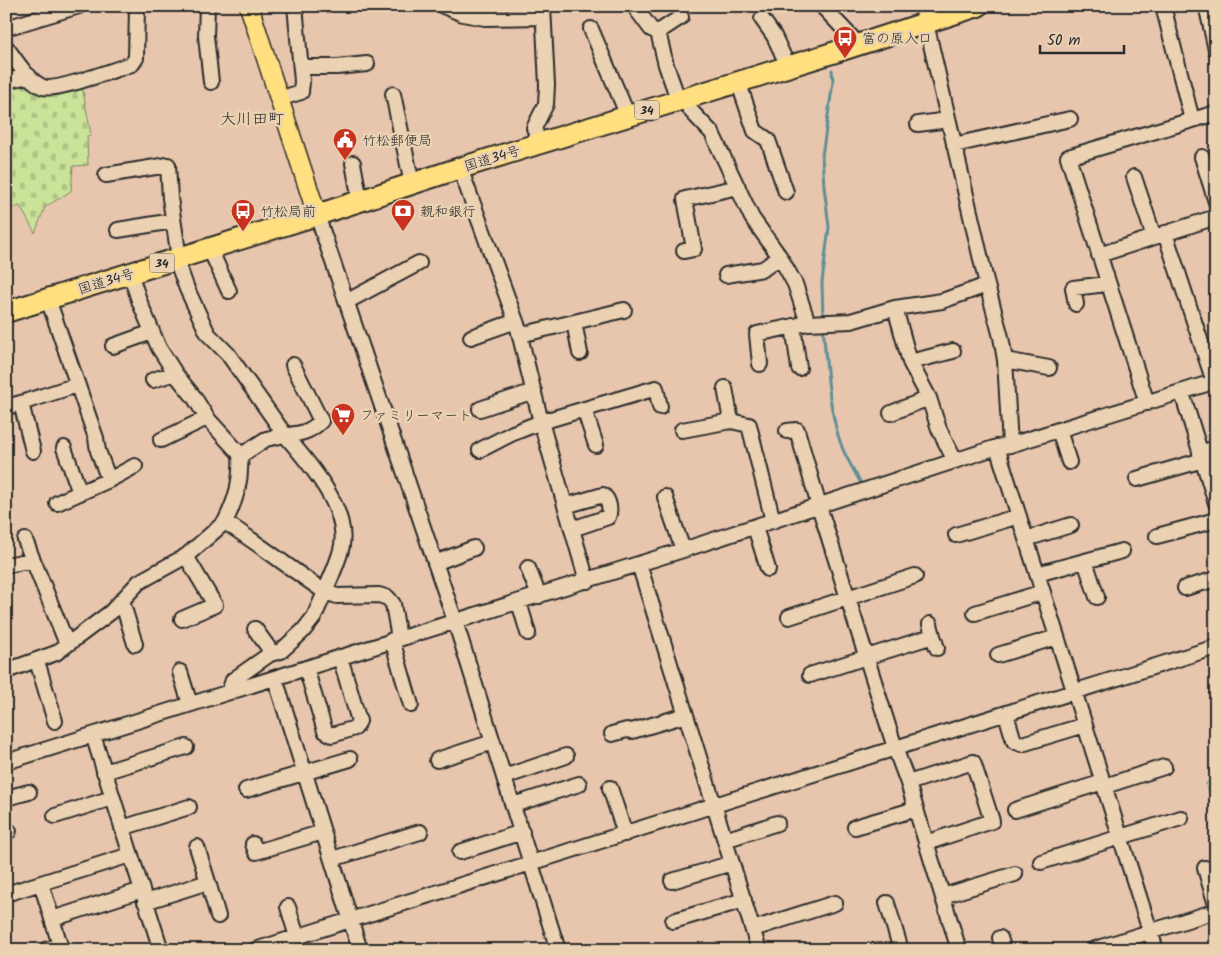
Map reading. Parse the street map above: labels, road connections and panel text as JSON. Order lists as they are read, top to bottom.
{
  "streets": {
    "highway": ["34", "国道34号"]
  },
  "districts": ["大川田町"],
  "places": {
    "bus stop": ["富の原入口", "竹松局前"],
    "public building": ["竹松郵便局"],
    "bank": ["親和銀行"],
    "supermarket": ["ファミリーマート"]
  },
  "scale_bar": "50 m"
}
